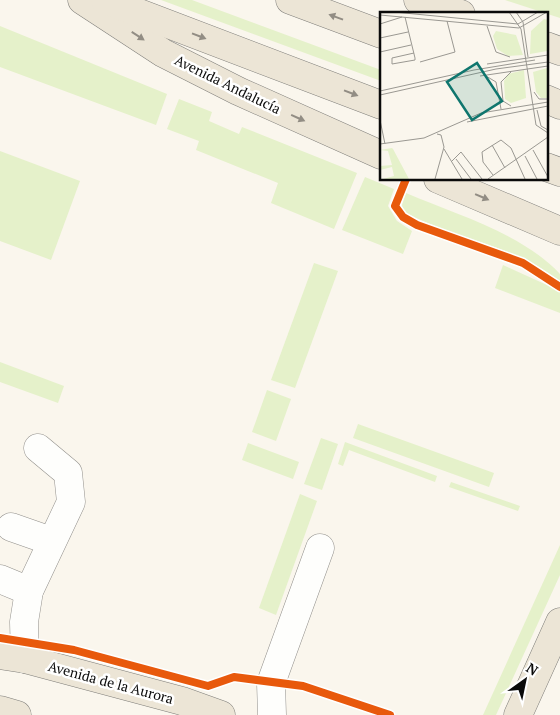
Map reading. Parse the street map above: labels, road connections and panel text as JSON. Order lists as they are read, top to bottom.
{
  "streets": {
    "main road": ["Avenida Andalucía", "Avenida de la Aurora"]
  },
  "north": "top right"
}
